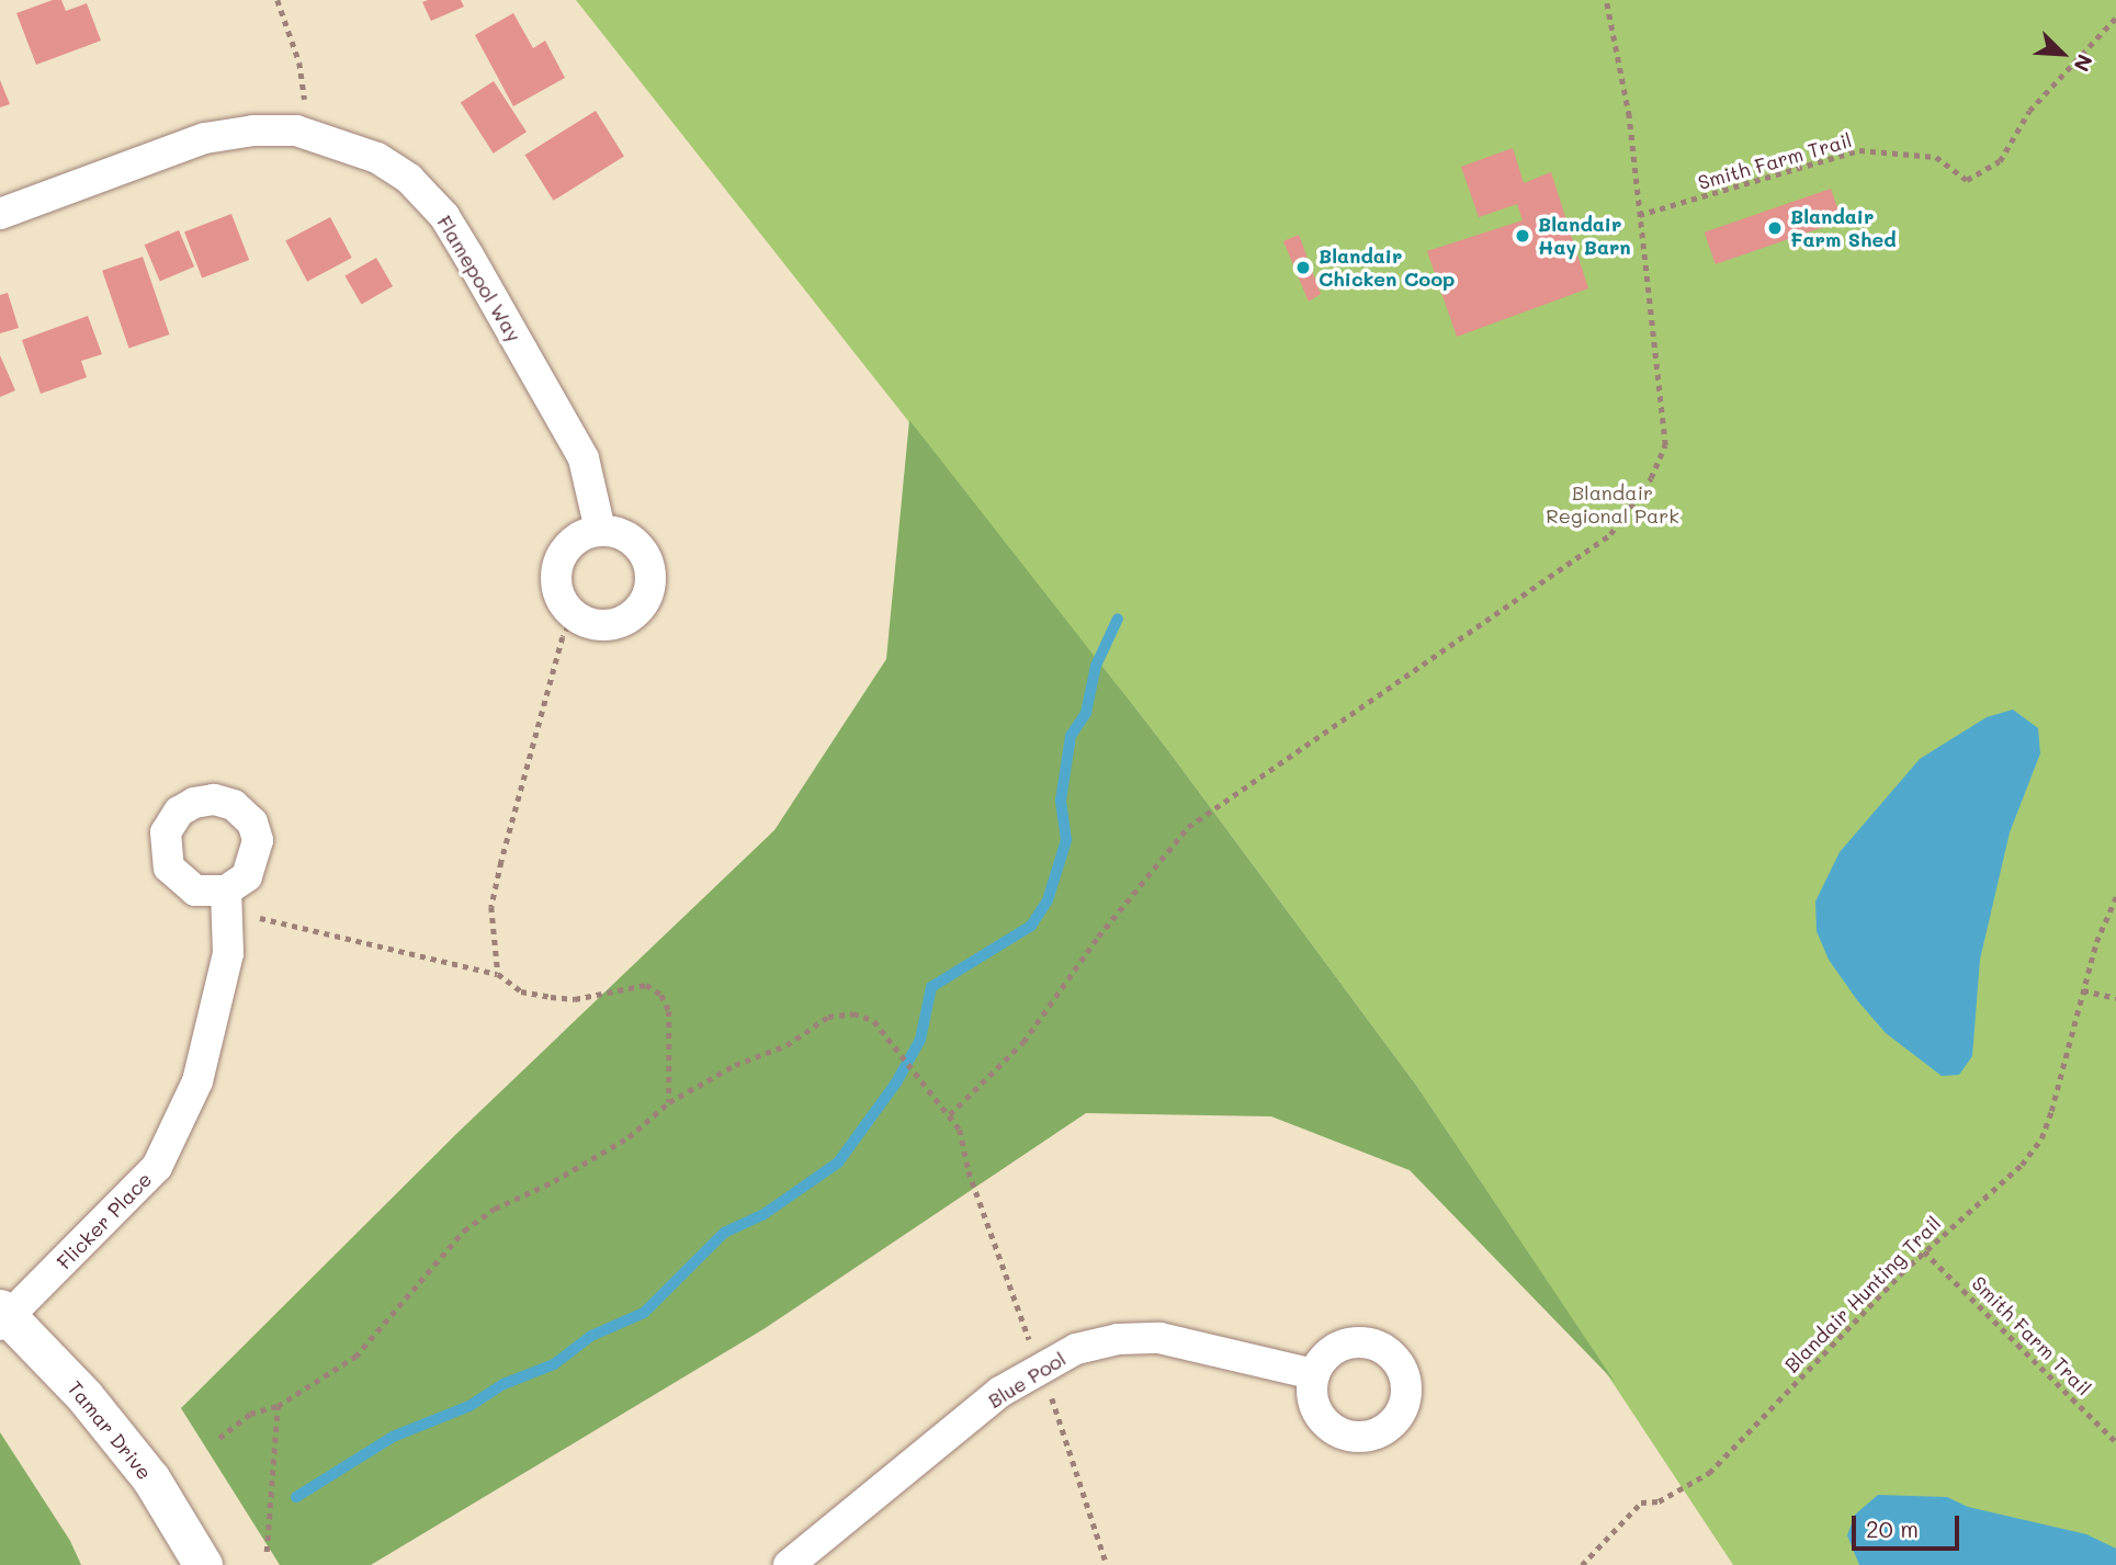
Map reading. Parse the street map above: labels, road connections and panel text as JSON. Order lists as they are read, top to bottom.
{
  "streets": {
    "street": [
      "Flamepool Way",
      "Flicker Place",
      "Blue Pool",
      "Tamar Drive"
    ],
    "path": ["Smith Farm Trail", "Blandair Hunting Trail"]
  },
  "crossings": [
    ["Smith Farm Trail", "Blandair Hunting Trail"],
    ["Flicker Place", "Tamar Drive"]
  ],
  "parks": ["Blandair Regional Park"],
  "places": ["Blandair Farm Shed", "Blandair Hay Barn", "Blandair Chicken Coop"],
  "scale_bar": "20 m",
  "north": "bottom right"
}
